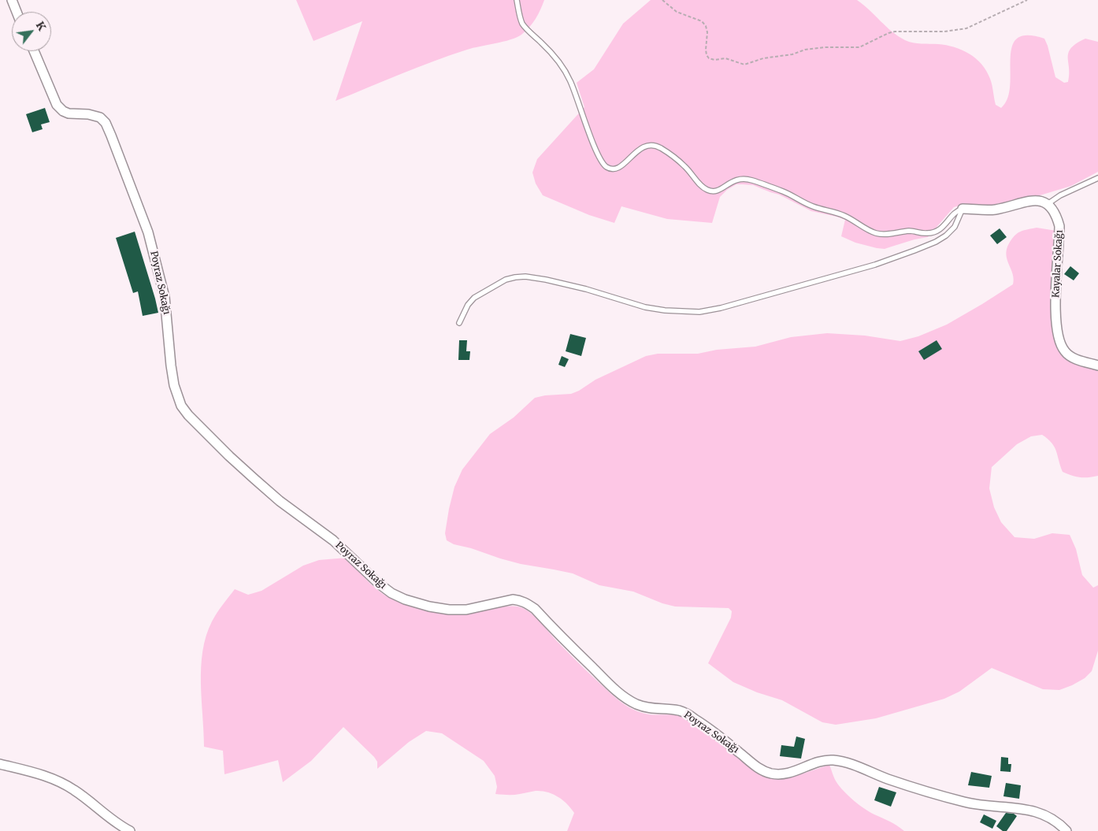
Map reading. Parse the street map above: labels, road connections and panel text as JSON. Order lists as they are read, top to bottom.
{
  "streets": {
    "street": ["Kayalar Sokağı", "Poyraz Sokağı"]
  },
  "north": "top right"
}
